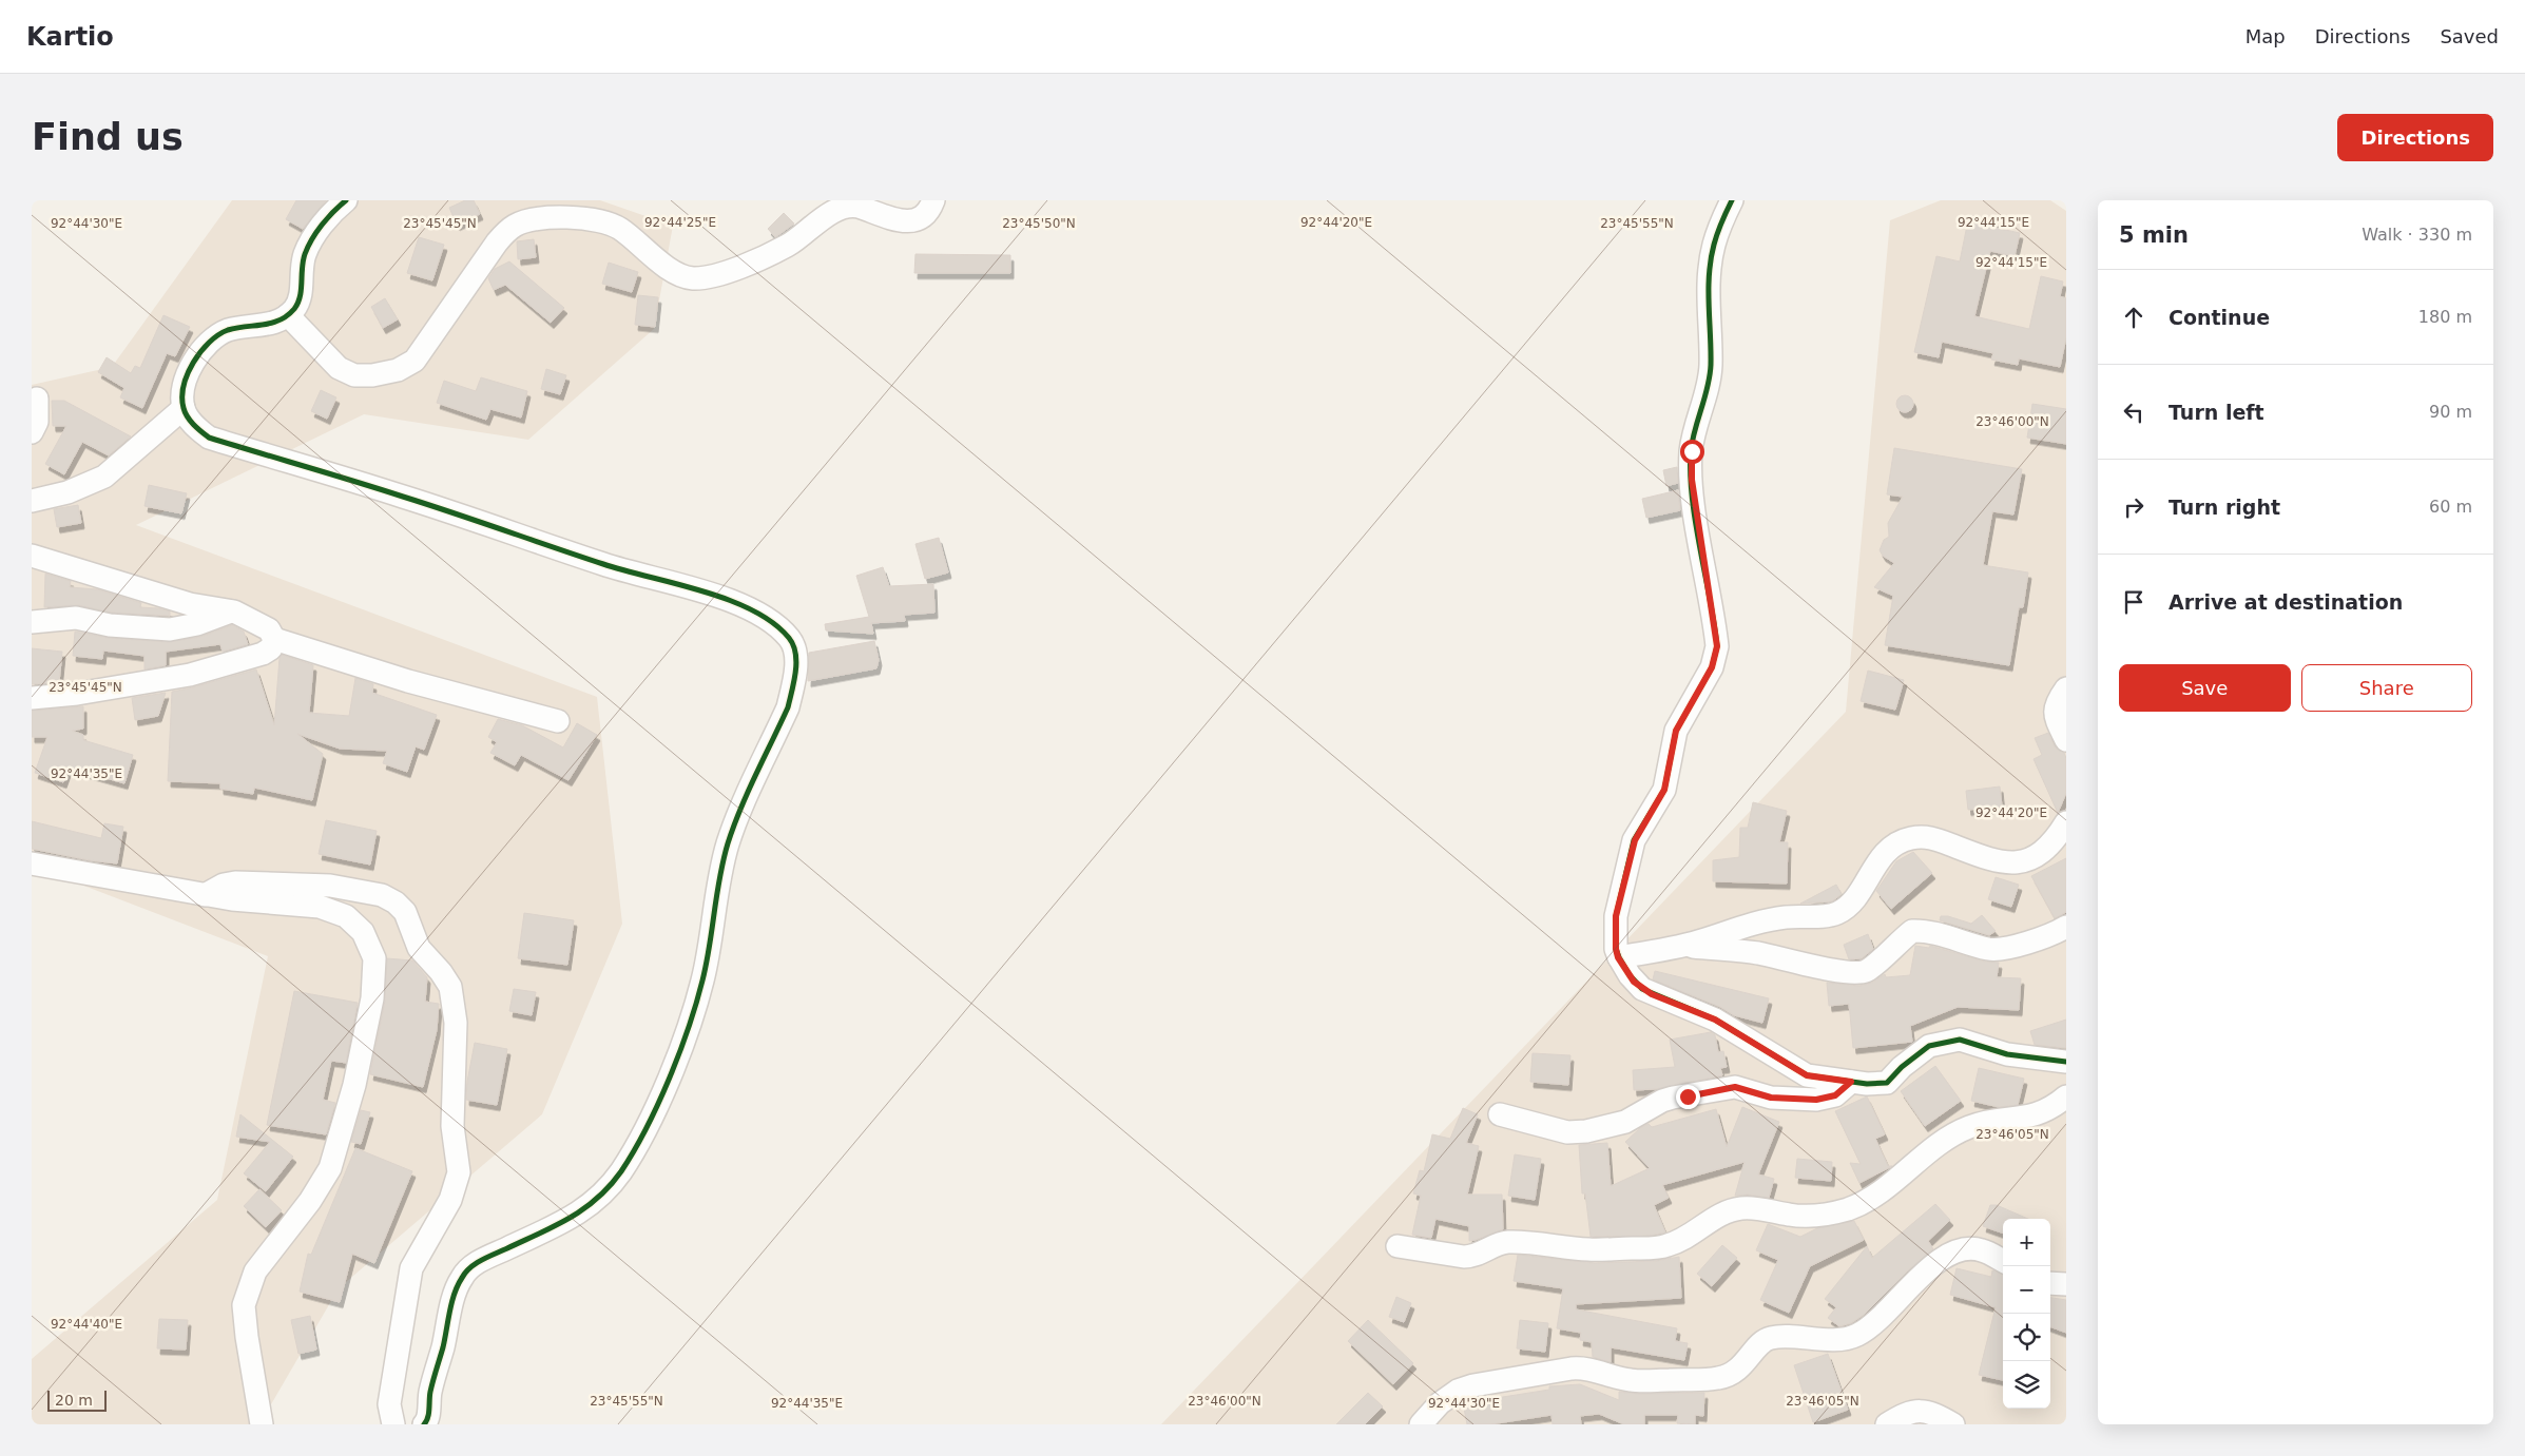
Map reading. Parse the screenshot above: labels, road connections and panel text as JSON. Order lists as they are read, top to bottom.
{
  "scale_bar": "20 m",
  "page": {
    "header": "Kartio",
    "nav": ["Map", "Directions", "Saved"],
    "buttons": [
      "Directions",
      ["Save", "Share"]
    ],
    "title": "Find us",
    "heading": ["5 min", "Walk · 330 m"],
    "list": [
      ["Continue", "180 m"],
      ["Turn left", "90 m"],
      ["Turn right", "60 m"],
      "Arrive at destination"
    ],
    "map_buttons": ["+", "−"],
    "scale": "20 m"
  },
  "coordinates": [
    "92°44'25\"E",
    "92°44'20\"E",
    "92°44'15\"E",
    "92°44'30\"E",
    "23°45'45\"N",
    "23°45'50\"N",
    "23°45'55\"N",
    "23°46'00\"N",
    "92°44'35\"E",
    "23°46'05\"N",
    "92°44'40\"E"
  ]
}
